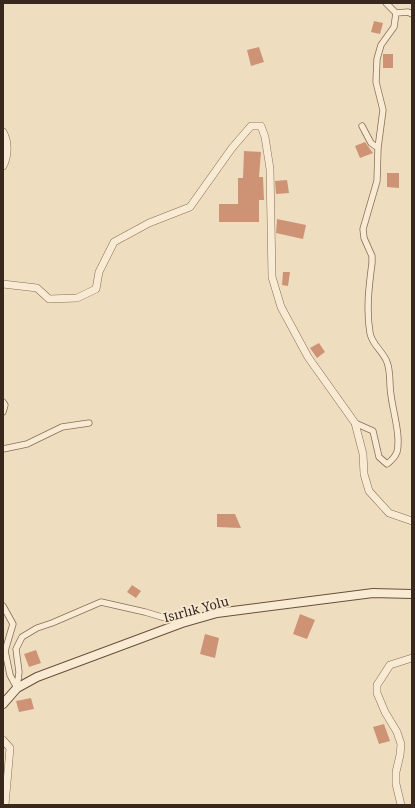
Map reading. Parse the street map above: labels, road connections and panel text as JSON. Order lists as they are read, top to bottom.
{
  "streets": {
    "main road": ["Isırlık Yolu"]
  }
}
